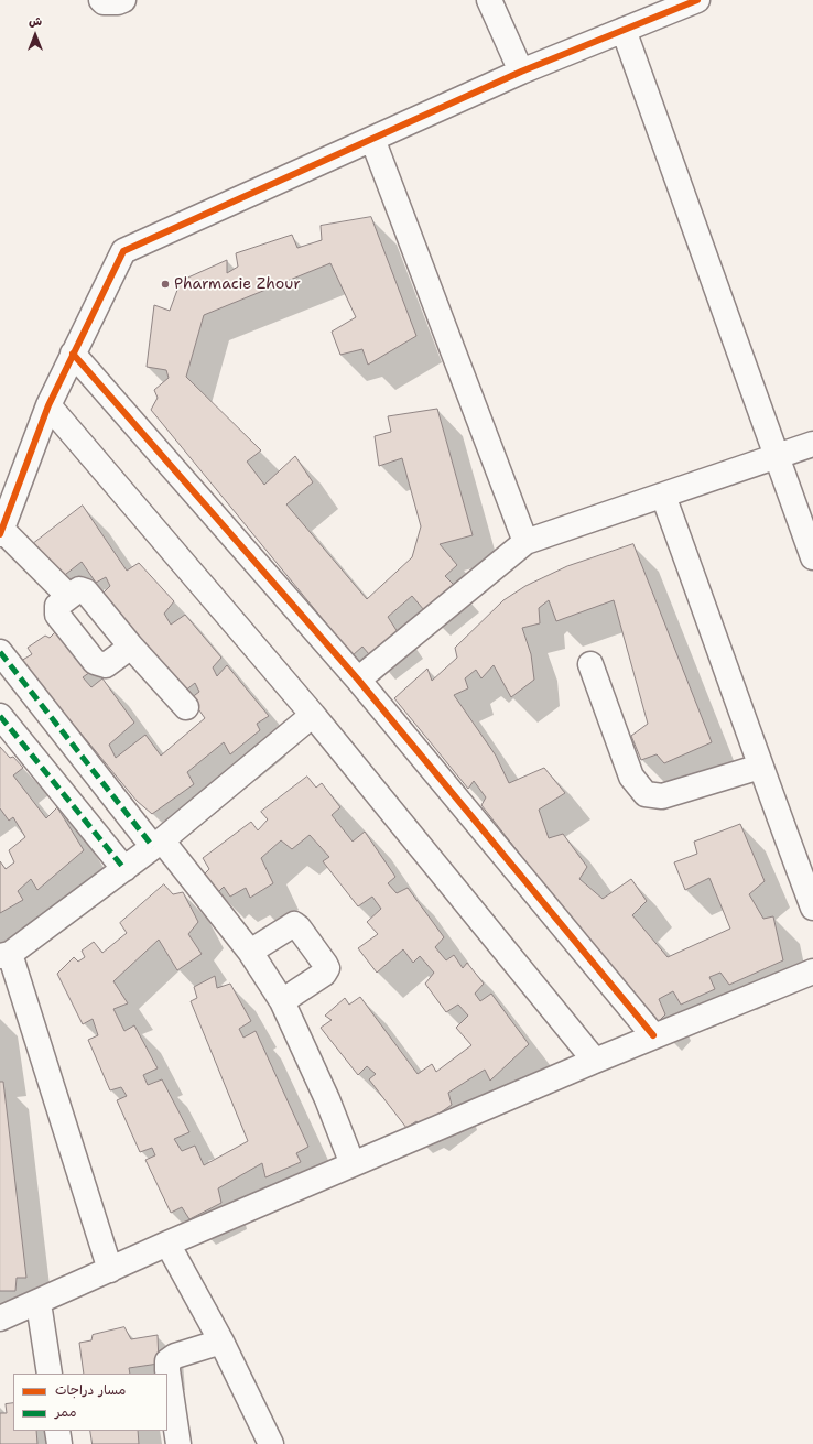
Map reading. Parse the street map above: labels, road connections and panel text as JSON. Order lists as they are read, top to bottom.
{
  "places": ["Pharmacie Zhour"],
  "legend": ["مسار دراجات", "ممر"],
  "north": "top"
}
